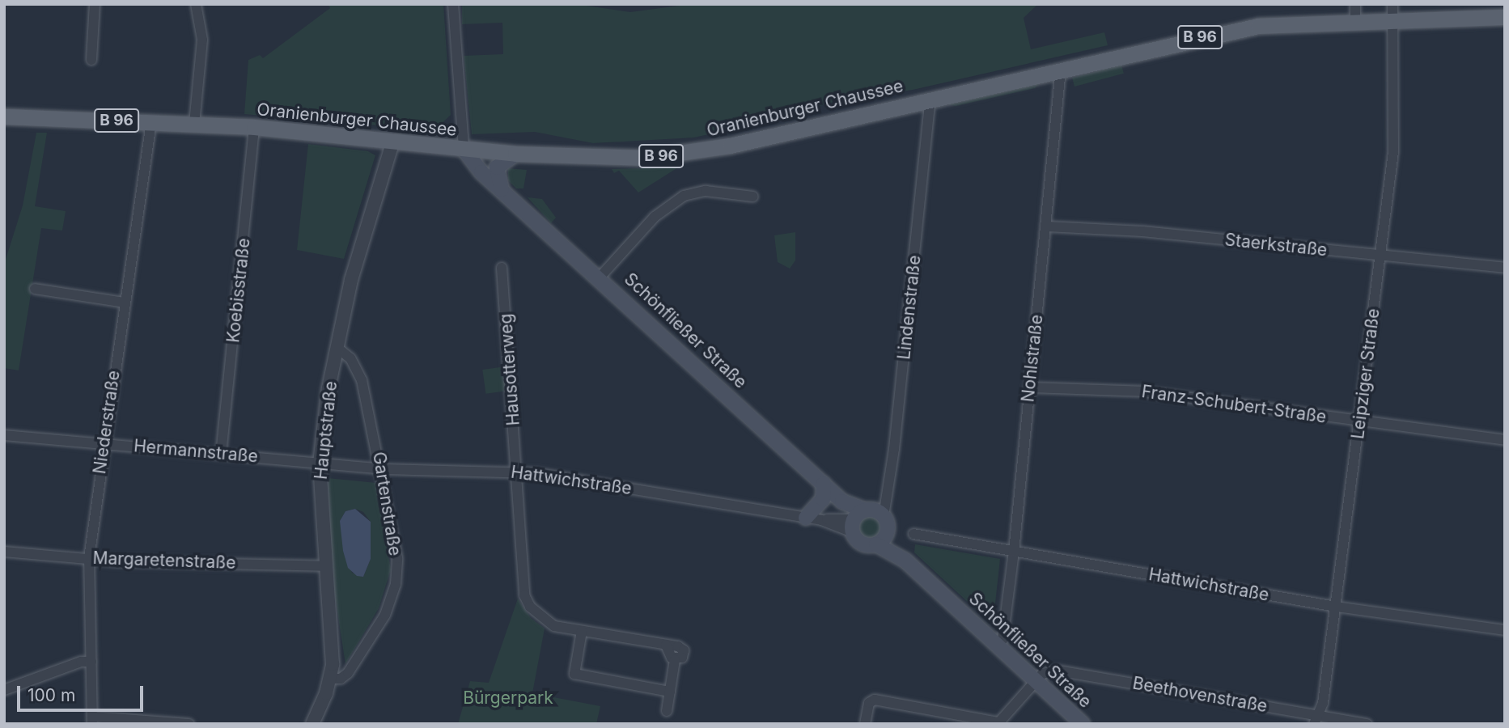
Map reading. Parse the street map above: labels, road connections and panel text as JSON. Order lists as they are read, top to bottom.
{
  "streets": {
    "main road": ["B 96", "Oranienburger Chaussee", "Schönfließer Straße"],
    "street": [
      "Staerkstraße",
      "Koebisstraße",
      "Lindenstraße",
      "Nohlstraße",
      "Hausotterweg",
      "Leipziger Straße",
      "Franz-Schubert-Straße",
      "Niederstraße",
      "Hauptstraße",
      "Hermannstraße",
      "Hattwichstraße",
      "Gartenstraße",
      "Margaretenstraße",
      "Beethovenstraße"
    ]
  },
  "crossings": [
    ["Oranienburger Chaussee", "Koebisstraße"],
    ["Oranienburger Chaussee", "Lindenstraße"],
    ["Oranienburger Chaussee", "Schönfließer Straße"],
    ["Oranienburger Chaussee", "Nohlstraße"],
    ["Oranienburger Chaussee", "Leipziger Straße"],
    ["Oranienburger Chaussee", "Niederstraße"],
    ["Oranienburger Chaussee", "Hauptstraße"],
    ["Staerkstraße", "Nohlstraße"],
    ["Staerkstraße", "Leipziger Straße"],
    ["Koebisstraße", "Hermannstraße"],
    ["Schönfließer Straße", "Nohlstraße"],
    ["Schönfließer Straße", "Hattwichstraße"],
    ["Schönfließer Straße", "Beethovenstraße"],
    ["Nohlstraße", "Franz-Schubert-Straße"],
    ["Nohlstraße", "Hattwichstraße"],
    ["Hausotterweg", "Hattwichstraße"],
    ["Leipziger Straße", "Franz-Schubert-Straße"],
    ["Leipziger Straße", "Hattwichstraße"],
    ["Leipziger Straße", "Beethovenstraße"],
    ["Niederstraße", "Hermannstraße"],
    ["Niederstraße", "Margaretenstraße"],
    ["Hauptstraße", "Hermannstraße"],
    ["Hauptstraße", "Hattwichstraße"],
    ["Hauptstraße", "Gartenstraße"],
    ["Hauptstraße", "Margaretenstraße"],
    ["Hermannstraße", "Hattwichstraße"],
    ["Hattwichstraße", "Gartenstraße"]
  ],
  "parks": ["Bürgerpark"],
  "scale_bar": "100 m"
}
